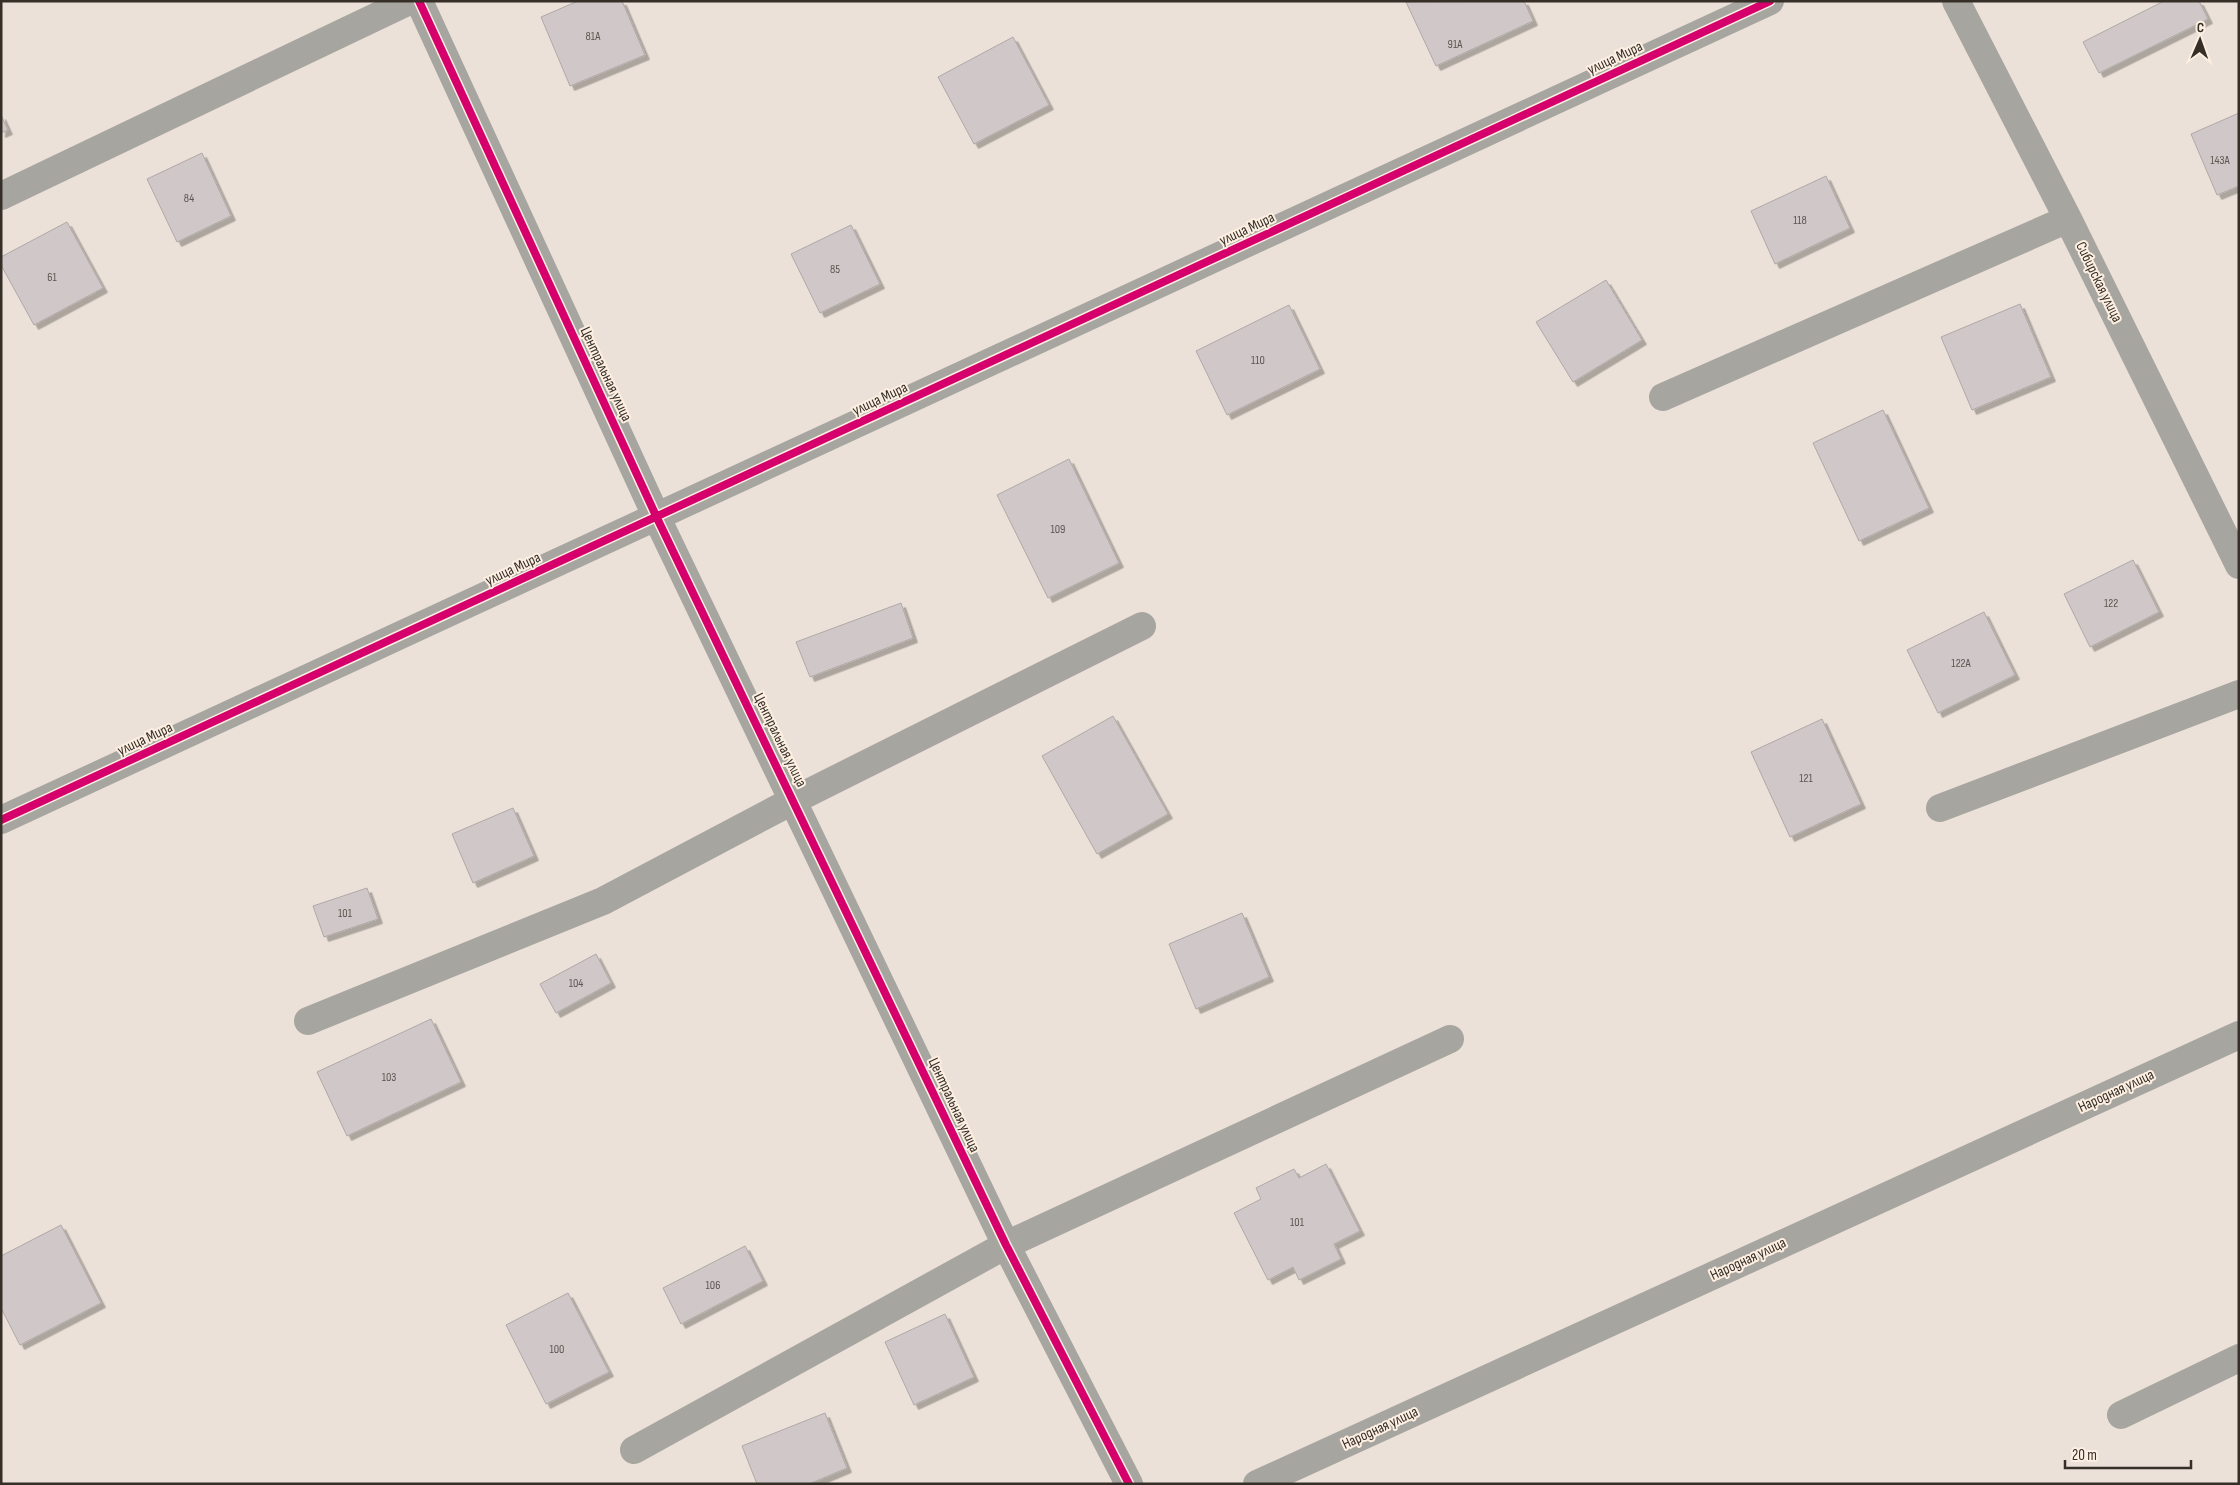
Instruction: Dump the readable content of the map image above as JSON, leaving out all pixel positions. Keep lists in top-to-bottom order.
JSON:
{
  "streets": {
    "street": [
      "улица Мира",
      "Сибирская улица",
      "Центральная улица",
      "Народная улица"
    ]
  },
  "crossings": [
    ["улица Мира", "Центральная улица"]
  ],
  "house_numbers": [
    "81А",
    "91А",
    "143А",
    "84",
    "118",
    "85",
    "61",
    "110",
    "109",
    "122",
    "122А",
    "121",
    "101",
    "104",
    "103",
    "101",
    "106",
    "100"
  ],
  "scale_bar": "20 m",
  "north": "top"
}
